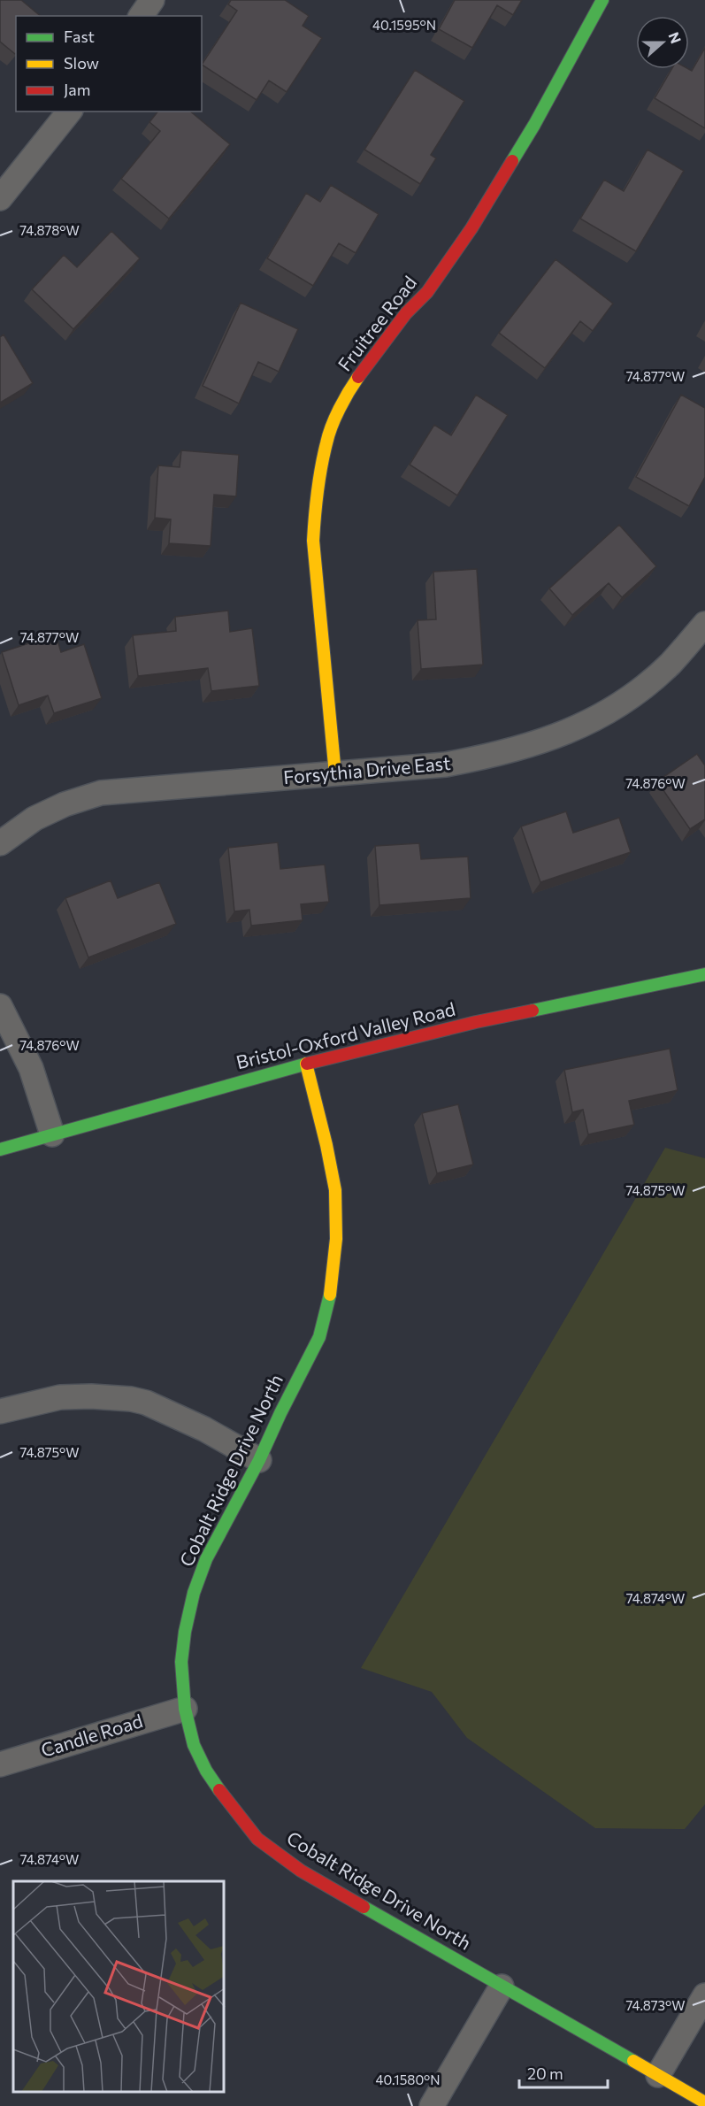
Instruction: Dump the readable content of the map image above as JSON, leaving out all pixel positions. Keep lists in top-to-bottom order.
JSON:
{
  "streets": {
    "street": [
      "Fruitree Road",
      "Forsythia Drive East",
      "Bristol-Oxford Valley Road",
      "Cobalt Ridge Drive North",
      "Candle Road"
    ]
  },
  "crossings": [
    ["Fruitree Road", "Forsythia Drive East"],
    ["Bristol-Oxford Valley Road", "Cobalt Ridge Drive North"],
    ["Cobalt Ridge Drive North", "Candle Road"]
  ],
  "legend": ["Fast", "Slow", "Jam"],
  "scale_bar": "20 m",
  "north": "right",
  "coordinates": [
    "40.1595°N",
    "74.878°W",
    "74.877°W",
    "74.876°W",
    "74.875°W",
    "74.874°W",
    "74.873°W",
    "40.1580°N"
  ]
}
